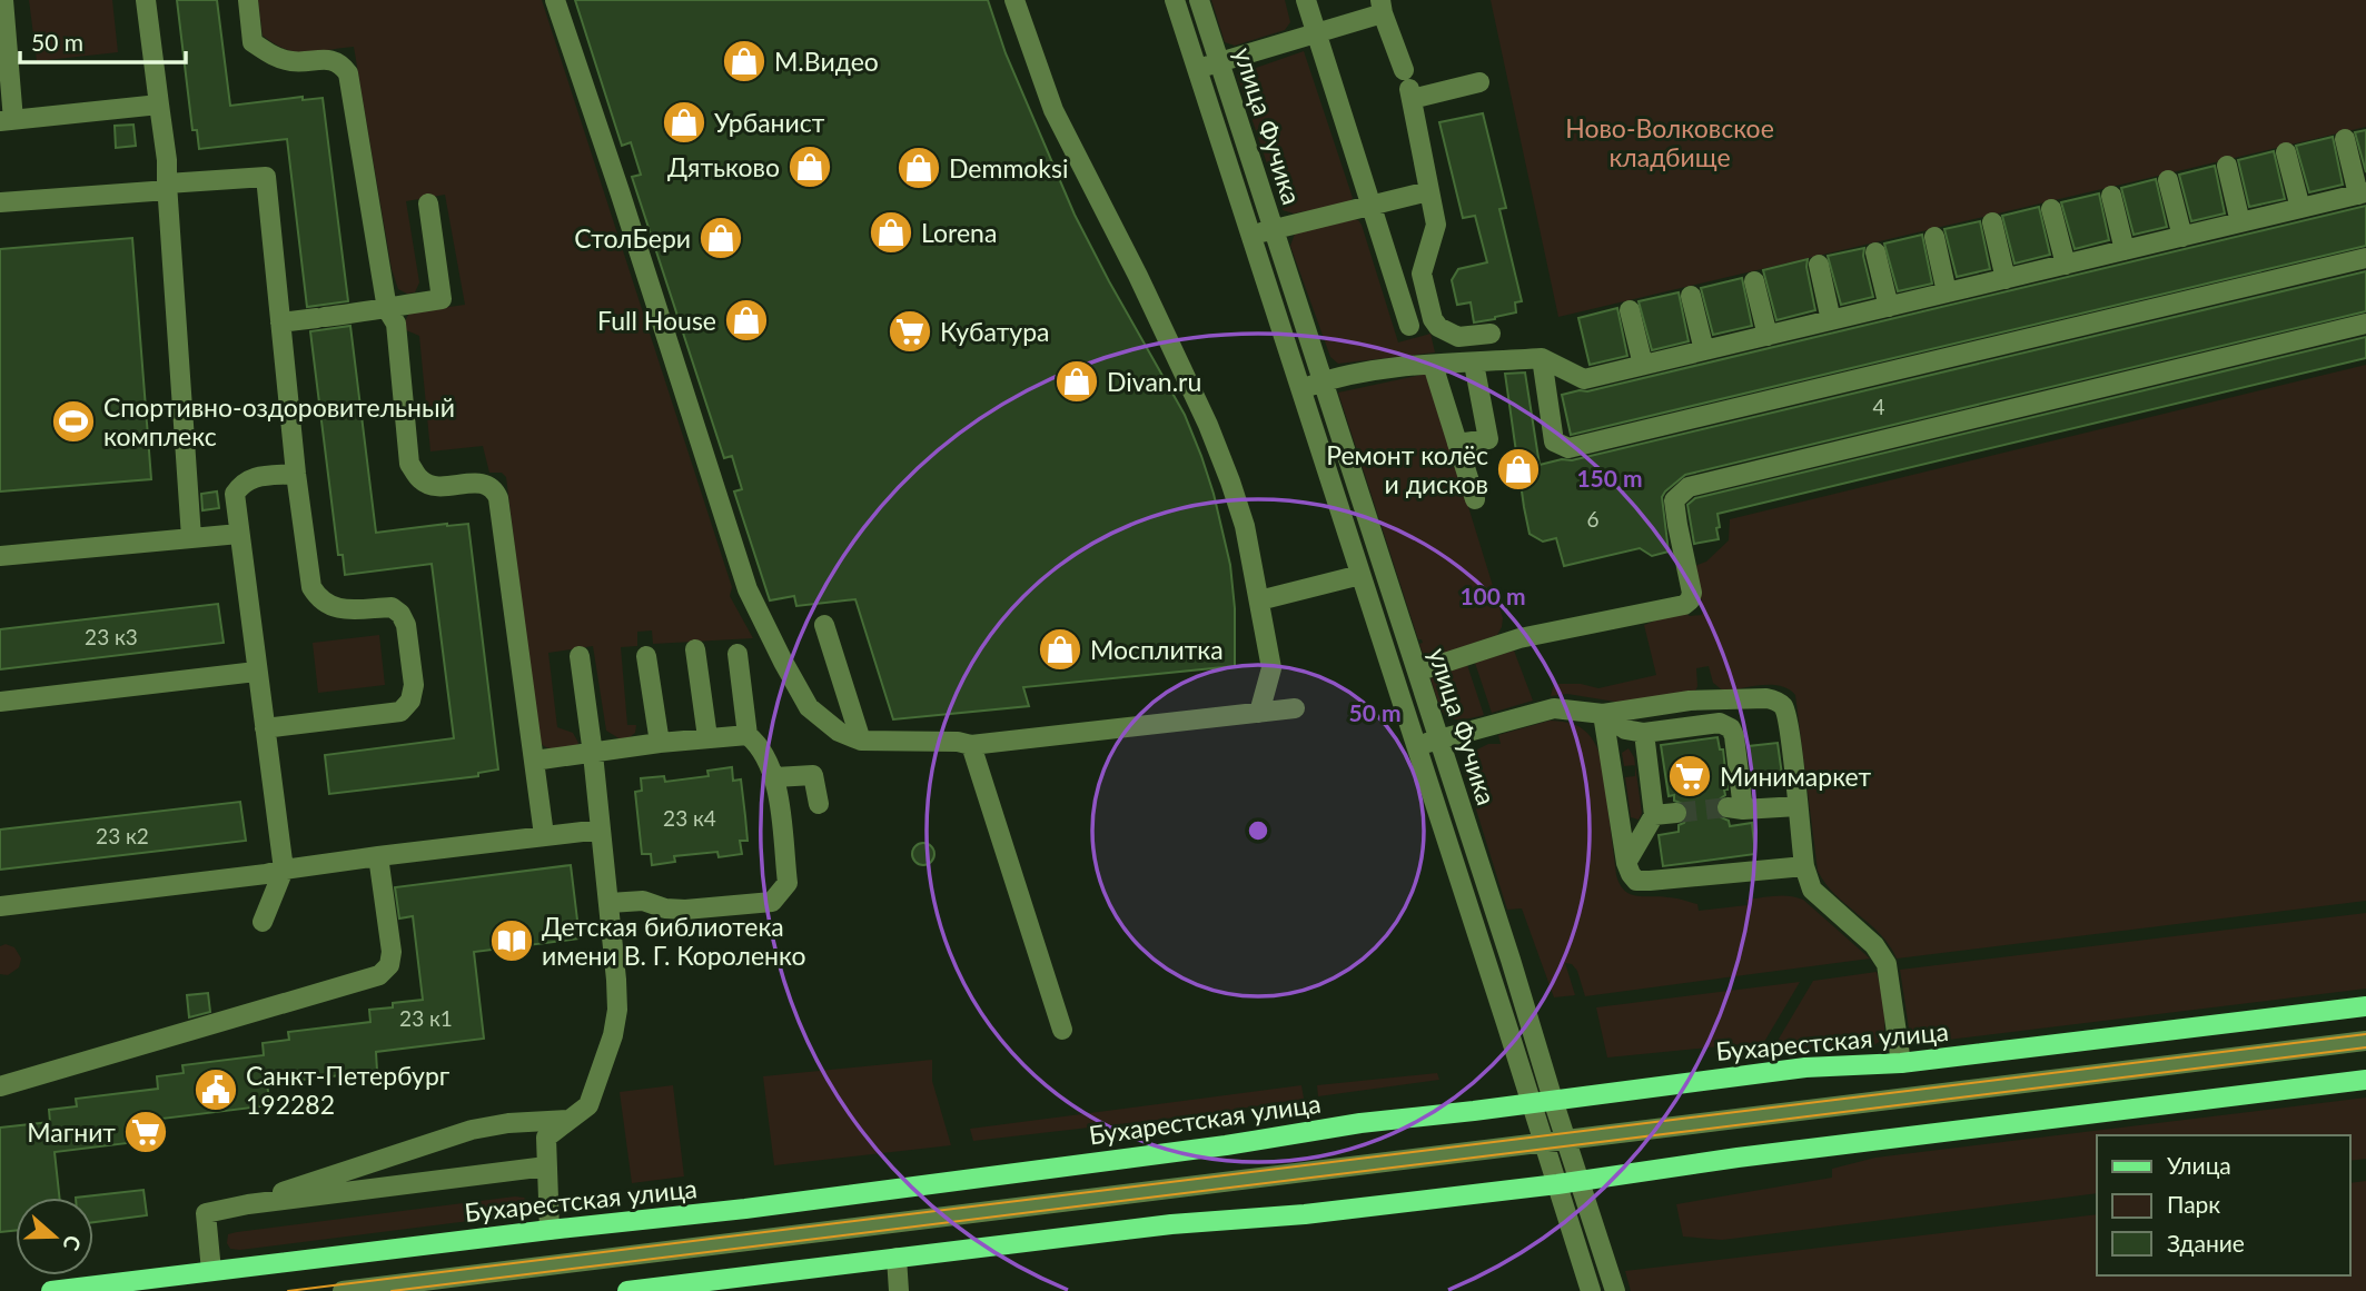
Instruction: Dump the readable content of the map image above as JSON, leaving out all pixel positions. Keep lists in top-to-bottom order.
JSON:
{
  "streets": {
    "main road": ["Бухарестская улица"],
    "street": ["улица Фучика"]
  },
  "crossings": [
    ["улица Фучика", "Бухарестская улица"]
  ],
  "parks": ["Ново-Волковское кладбище"],
  "places": {
    "shop": [
      "М.Видео",
      "Урбанист",
      "Дятьково",
      "Demmoksi",
      "Lorena",
      "СтолБери",
      "Full House",
      "Divan.ru",
      "Ремонт колёс и дисков",
      "Мосплитка"
    ],
    "supermarket": ["Кубатура", "Минимаркет", "Магнит"],
    "sports": ["Спортивно-оздоровительный комплекс"],
    "library": ["Детская библиотека имени В. Г. Короленко"],
    "public building": ["Санкт-Петербург 192282"]
  },
  "house_numbers": [
    "4",
    "6",
    "23 к3",
    "23 к4",
    "23 к2",
    "23 к1"
  ],
  "legend": ["Улица", "Парк", "Здание"],
  "scale_bar": "50 m",
  "north": "right",
  "rings": ["150 m", "100 m", "50 m"]
}
